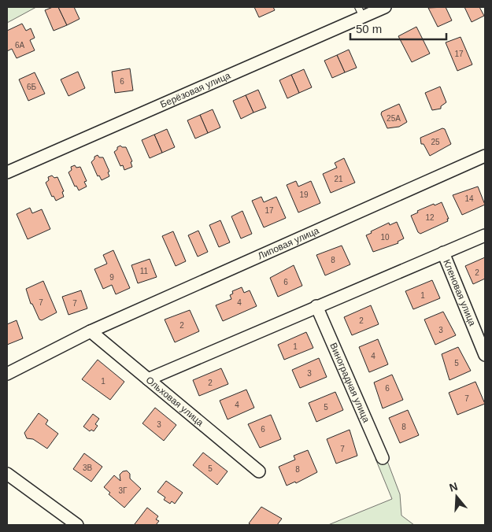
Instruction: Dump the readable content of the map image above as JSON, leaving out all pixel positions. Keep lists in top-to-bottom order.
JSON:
{
  "streets": {
    "street": [
      "Берёзовая улица",
      "Липовая улица",
      "Кленовая улица",
      "Виноградная улица",
      "Ольховая улица"
    ]
  },
  "crossings": [
    ["Липовая улица", "Ольховая улица"]
  ],
  "house_numbers": [
    "6А",
    "17",
    "6",
    "6Б",
    "25А",
    "25",
    "21",
    "19",
    "14",
    "17",
    "12",
    "10",
    "8",
    "11",
    "2",
    "9",
    "6",
    "1",
    "7",
    "4",
    "7",
    "2",
    "2",
    "3",
    "1",
    "4",
    "5",
    "3",
    "1",
    "2",
    "6",
    "7",
    "4",
    "5",
    "3",
    "8",
    "6",
    "7",
    "3В",
    "5",
    "8",
    "3Г"
  ],
  "scale_bar": "50 m",
  "north": "top"
}
